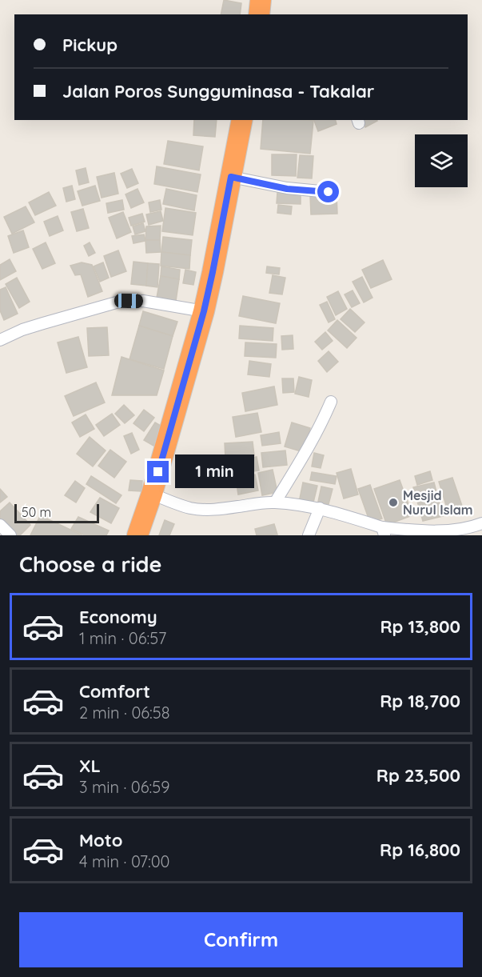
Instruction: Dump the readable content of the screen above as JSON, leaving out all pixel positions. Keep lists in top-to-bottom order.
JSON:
{
  "places": ["Mesjid Nurul Islam"],
  "scale_bar": "50 m",
  "page": {
    "banner": ["Pickup", "Jalan Poros Sungguminasa - Takalar"],
    "bubble": "1 min",
    "scale": "50 m",
    "heading": "Choose a ride",
    "list": [
      {
        "name": "Economy",
        "note": "1 min · 06:57",
        "value": "Rp 13,800"
      },
      {
        "name": "Comfort",
        "note": "2 min · 06:58",
        "value": "Rp 18,700"
      },
      {
        "name": "XL",
        "note": "3 min · 06:59",
        "value": "Rp 23,500"
      },
      {
        "name": "Moto",
        "note": "4 min · 07:00",
        "value": "Rp 16,800"
      }
    ],
    "buttons": "Confirm"
  }
}
